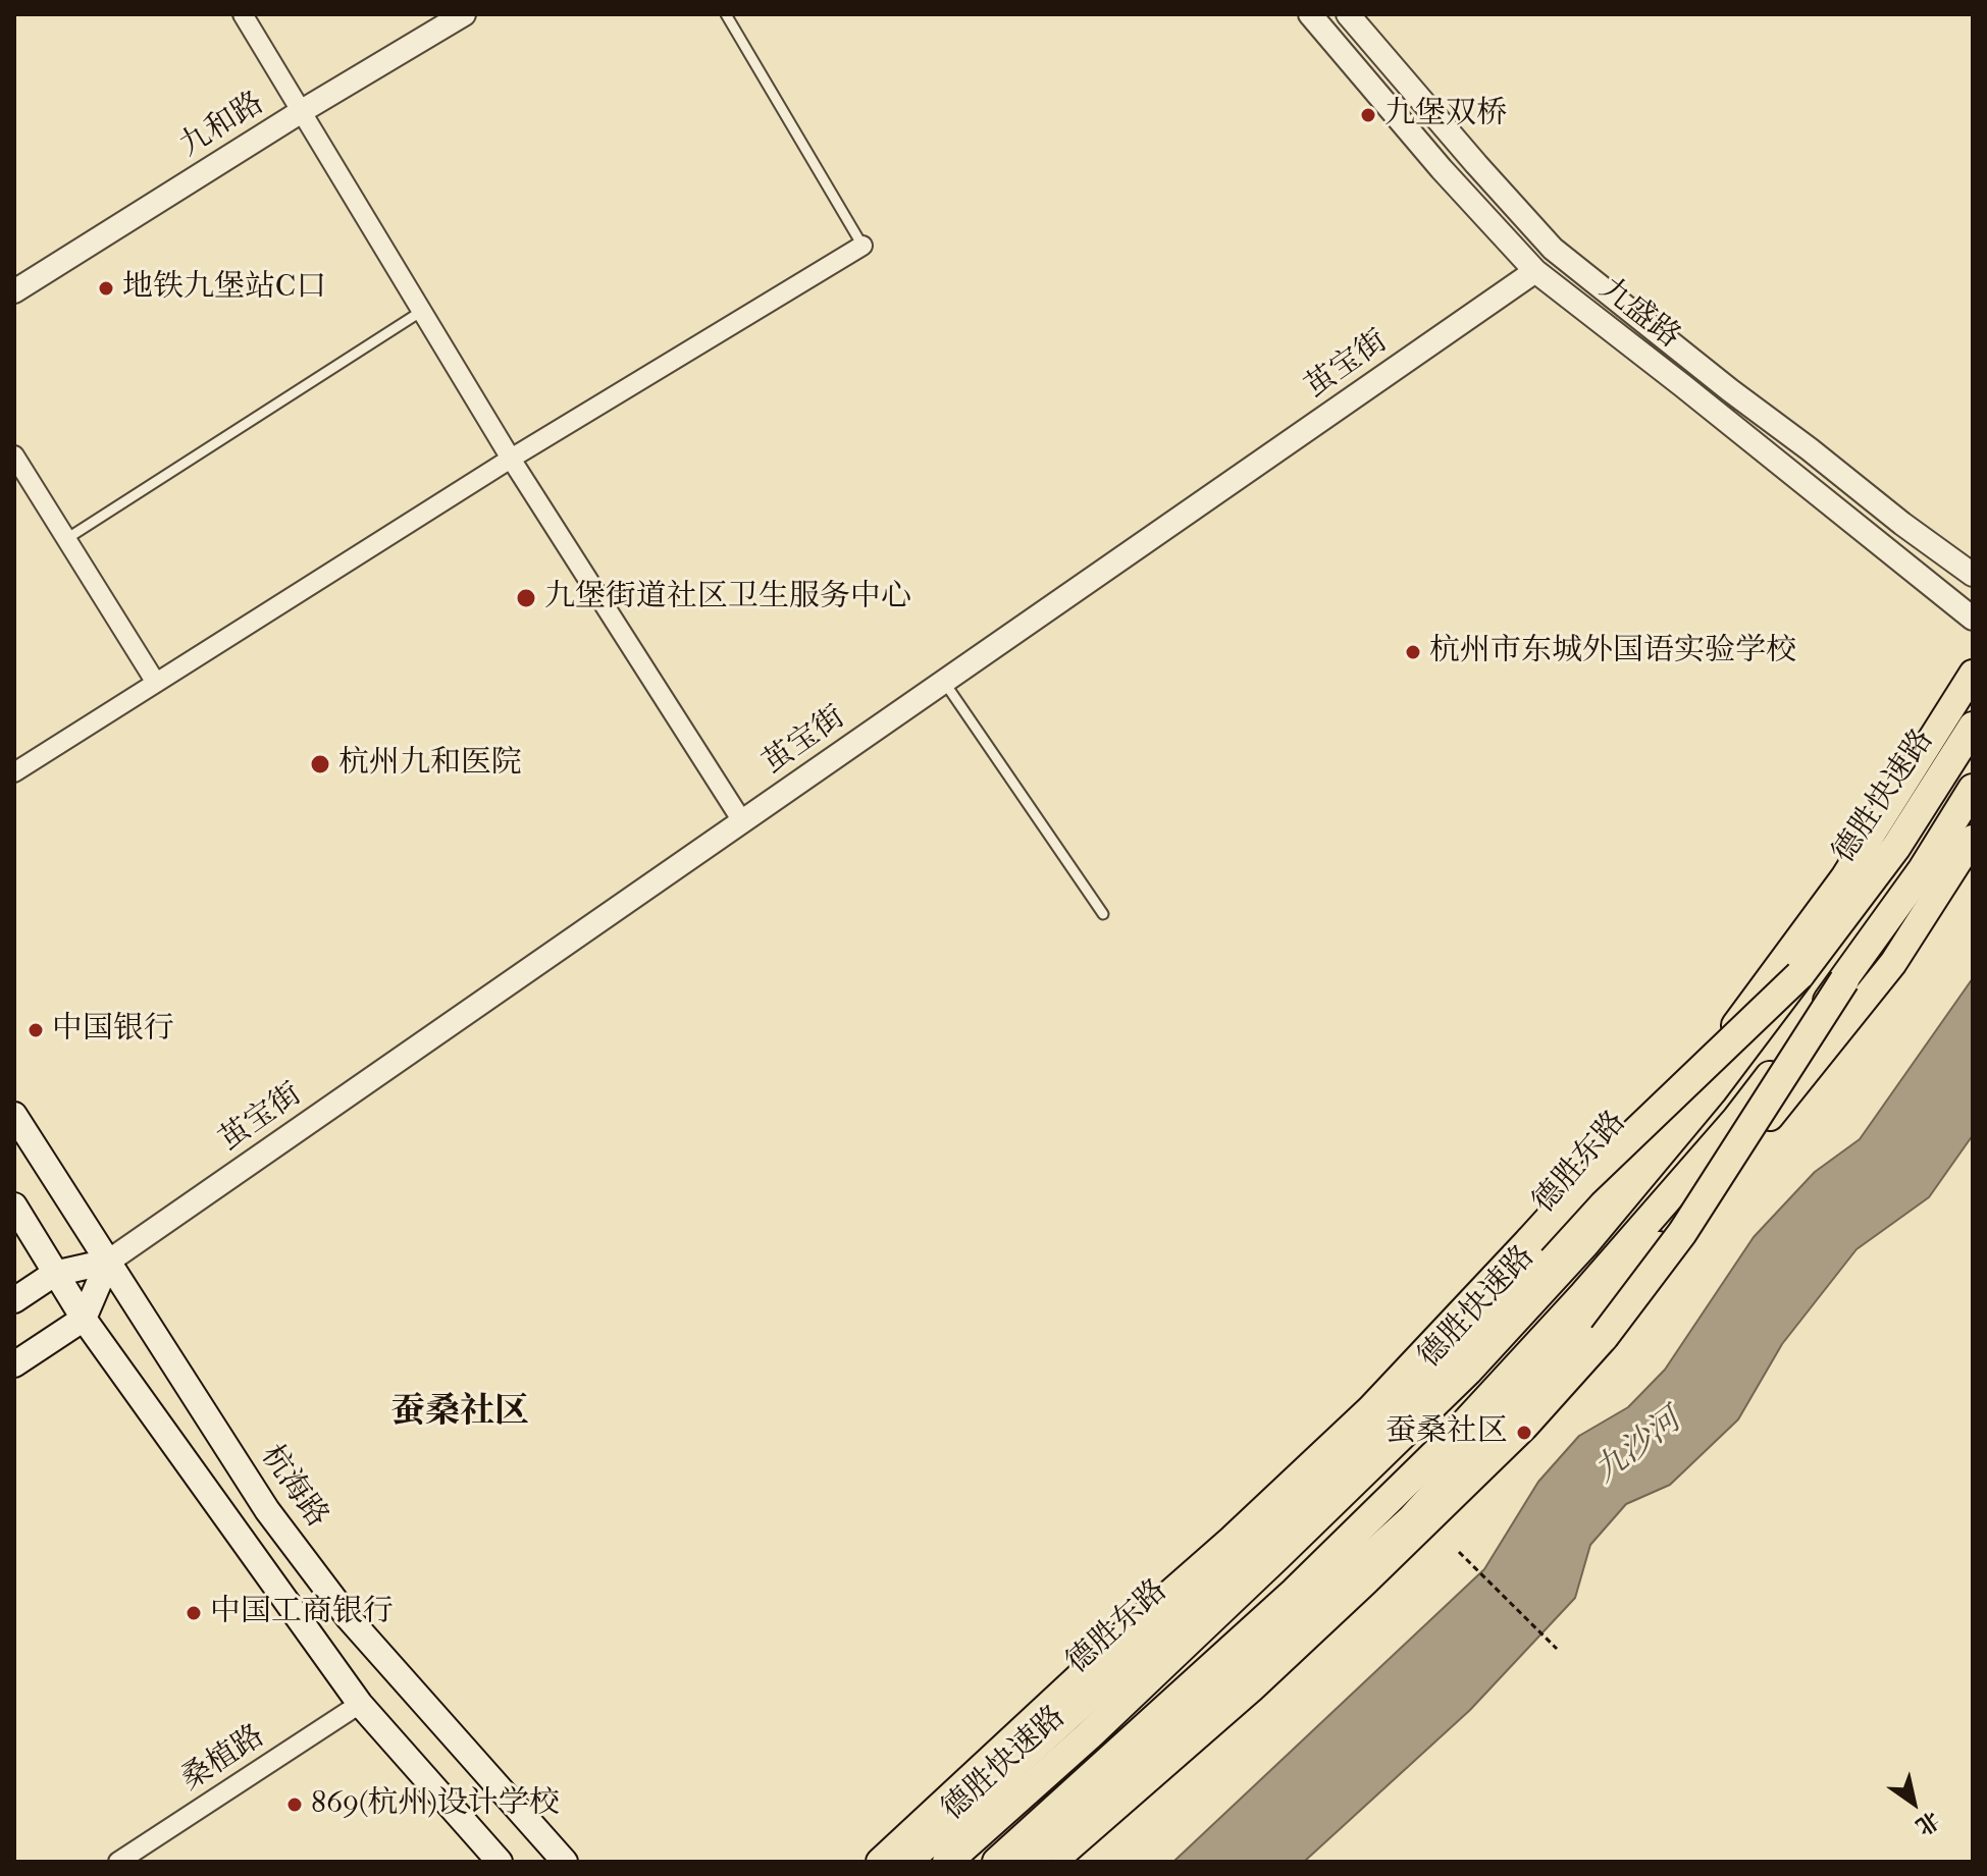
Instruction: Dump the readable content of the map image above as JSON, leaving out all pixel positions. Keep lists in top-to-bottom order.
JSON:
{
  "streets": {
    "highway": ["德胜快速路"],
    "main road": ["德胜东路", "杭海路"],
    "street": [
      "九和路",
      "九盛路",
      "茧宝街",
      "桑植路"
    ]
  },
  "crossings": [
    ["九盛路", "茧宝街"],
    ["茧宝街", "杭海路"]
  ],
  "districts": ["蚕桑社区"],
  "water": ["九沙河"],
  "places": [
    "九堡双桥",
    "地铁九堡站C口",
    "九堡街道社区卫生服务中心",
    "杭州市东城外国语实验学校",
    "杭州九和医院",
    "中国银行",
    "蚕桑社区",
    "中国工商银行",
    "869(杭州)设计学校"
  ],
  "north": "bottom right"
}
